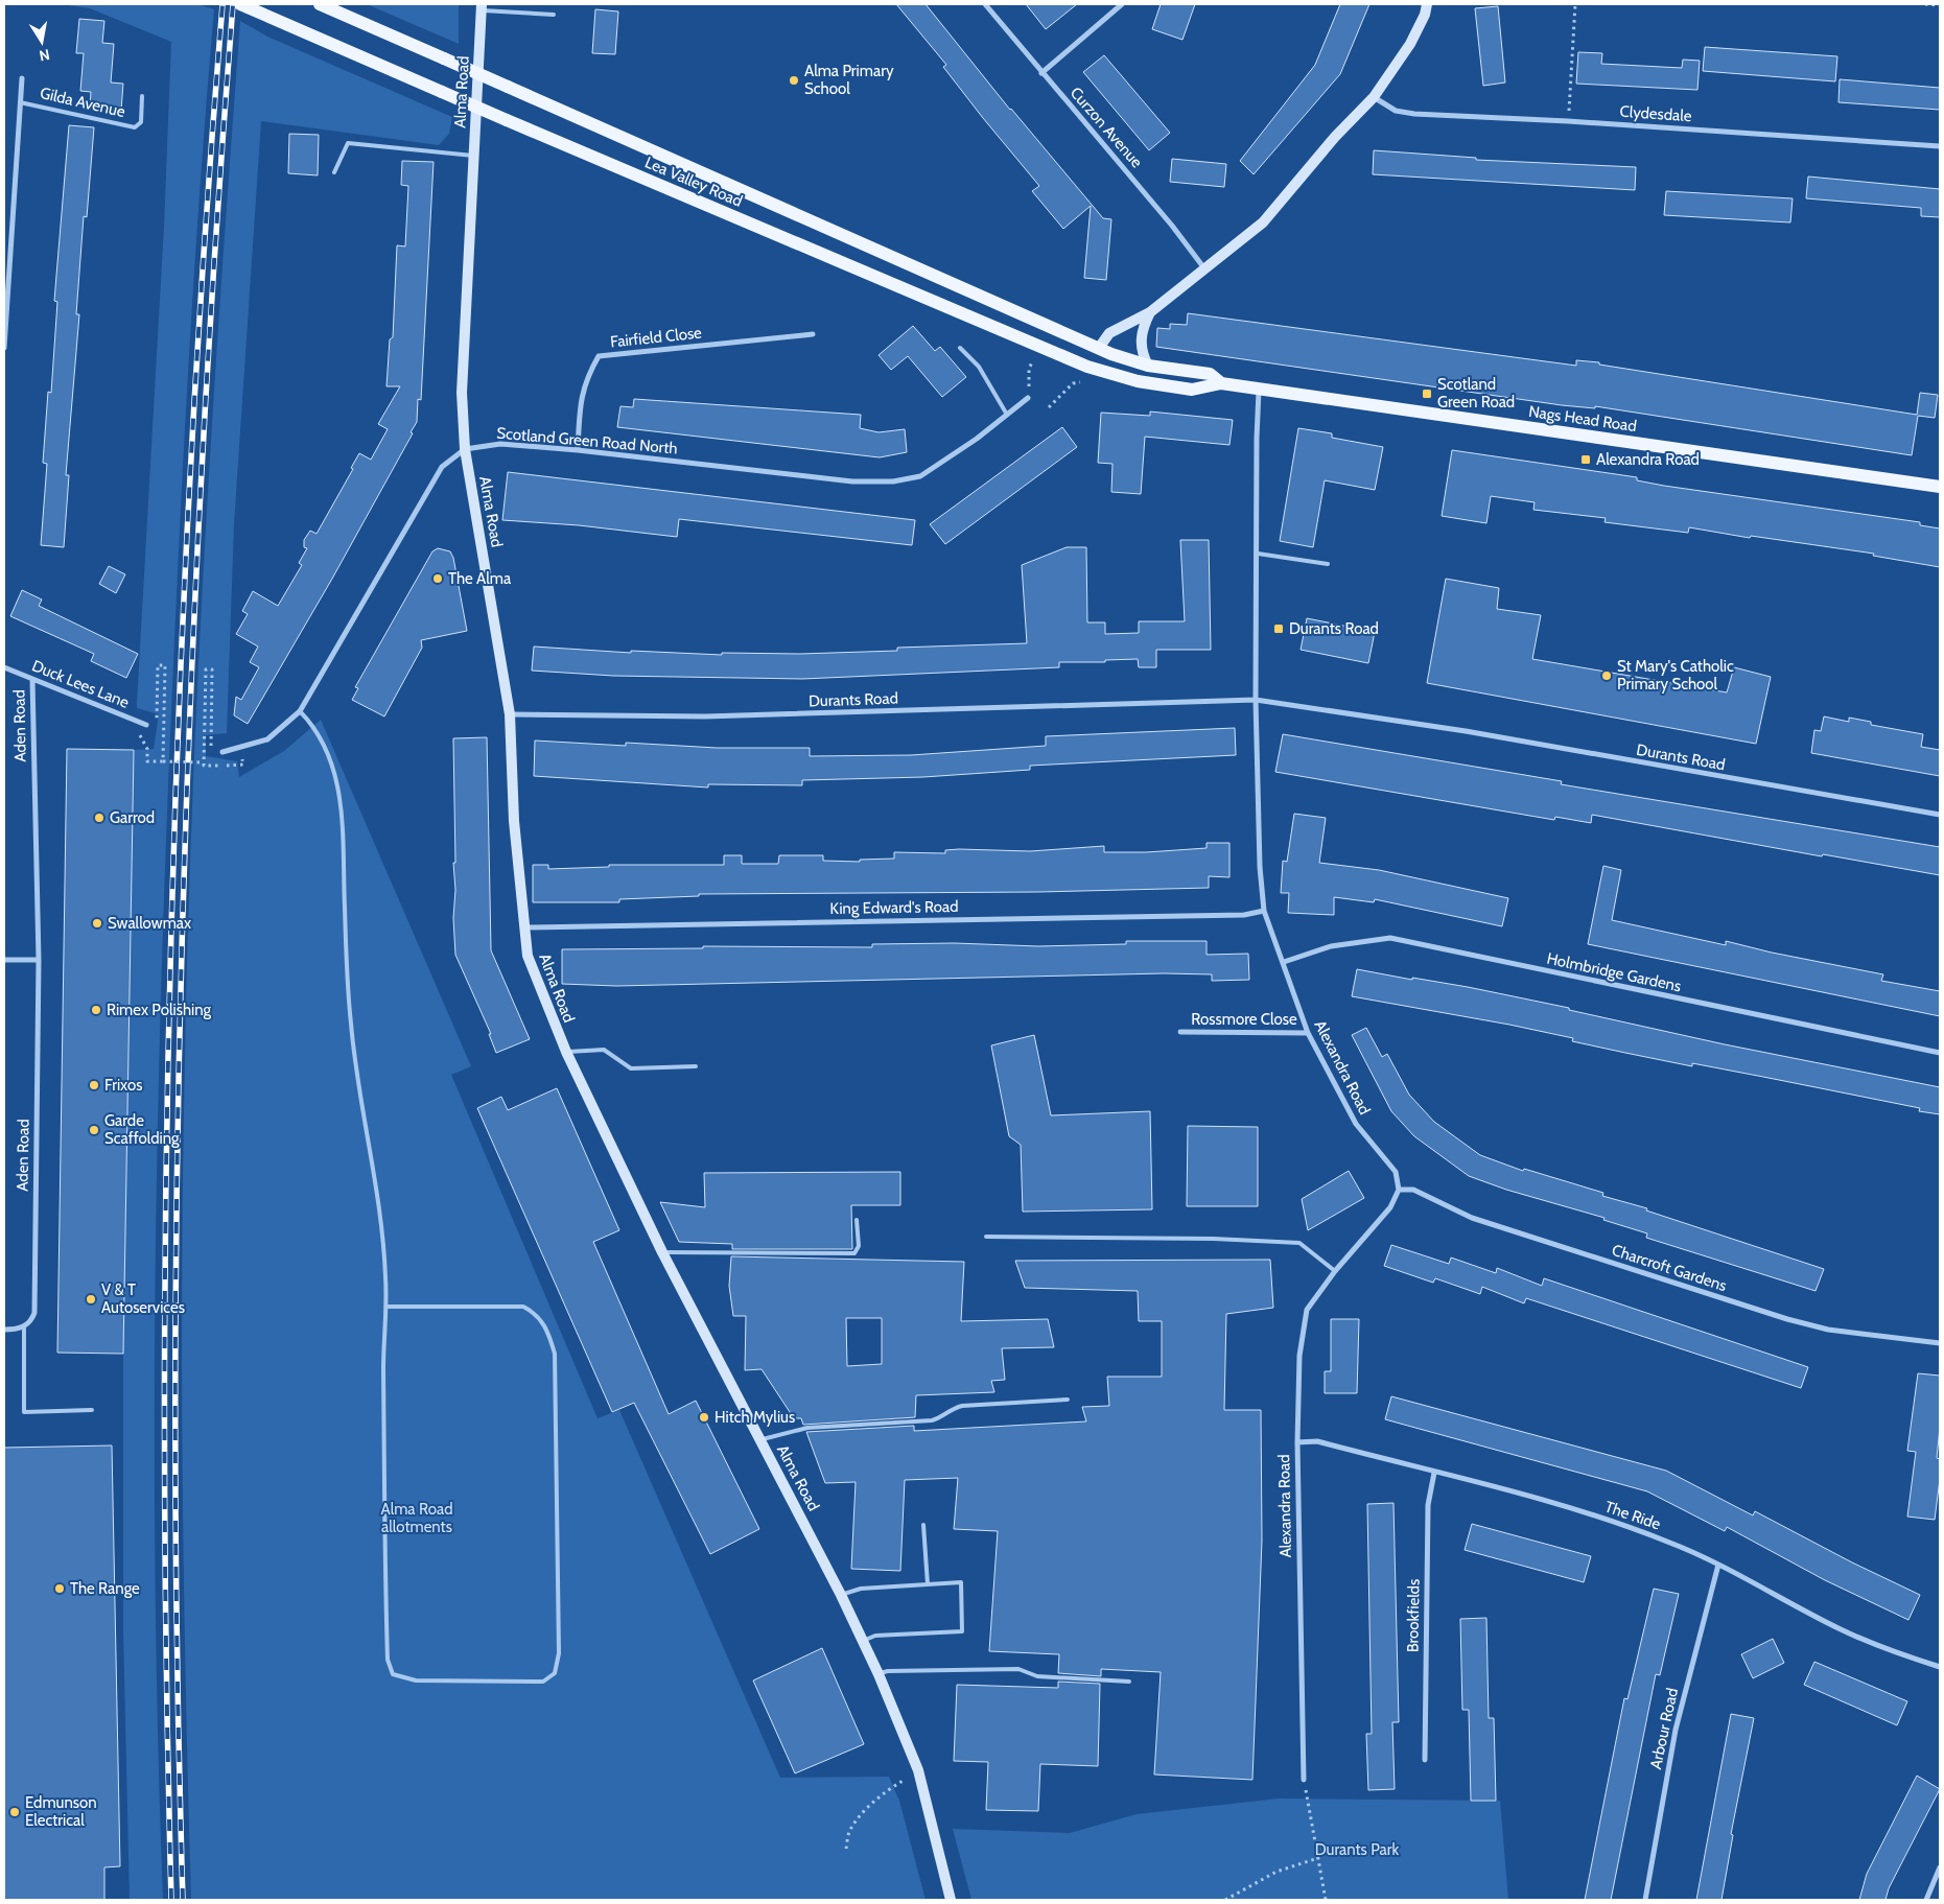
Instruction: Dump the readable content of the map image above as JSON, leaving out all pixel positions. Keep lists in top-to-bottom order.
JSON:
{
  "streets": {
    "main road": ["Lea Valley Road", "Nags Head Road"],
    "street": [
      "Alma Road",
      "Gilda Avenue",
      "Clydesdale",
      "Curzon Avenue",
      "Fairfield Close",
      "Scotland Green Road North",
      "Duck Lees Lane",
      "Durants Road",
      "Aden Road",
      "King Edward's Road",
      "Holmbridge Gardens",
      "Rossmore Close",
      "Alexandra Road",
      "Charcroft Gardens",
      "The Ride",
      "Brookfields",
      "Arbour Road"
    ]
  },
  "crossings": [
    ["Alma Road", "Scotland Green Road North"],
    ["Alma Road", "Durants Road"],
    ["Alma Road", "King Edward's Road"],
    ["Lea Valley Road", "Nags Head Road"],
    ["Fairfield Close", "Scotland Green Road North"],
    ["Nags Head Road", "Alexandra Road"],
    ["Duck Lees Lane", "Aden Road"],
    ["Durants Road", "Alexandra Road"],
    ["King Edward's Road", "Alexandra Road"],
    ["Holmbridge Gardens", "Alexandra Road"],
    ["Rossmore Close", "Alexandra Road"],
    ["Alexandra Road", "Charcroft Gardens"],
    ["Alexandra Road", "The Ride"],
    ["The Ride", "Brookfields"],
    ["The Ride", "Arbour Road"]
  ],
  "parks": ["Alma Road allotments", "Durants Park"],
  "places": {
    "other": [
      "Alma Primary School",
      "The Alma",
      "St Mary's Catholic Primary School",
      "Garrod",
      "Swallowmax",
      "Rimex Polishing",
      "Frixos",
      "Garde Scaffolding",
      "V & T Autoservices",
      "Hitch Mylius",
      "The Range",
      "Edmunson Electrical"
    ],
    "transit": ["Scotland Green Road", "Alexandra Road", "Durants Road"]
  },
  "north": "bottom"
}
